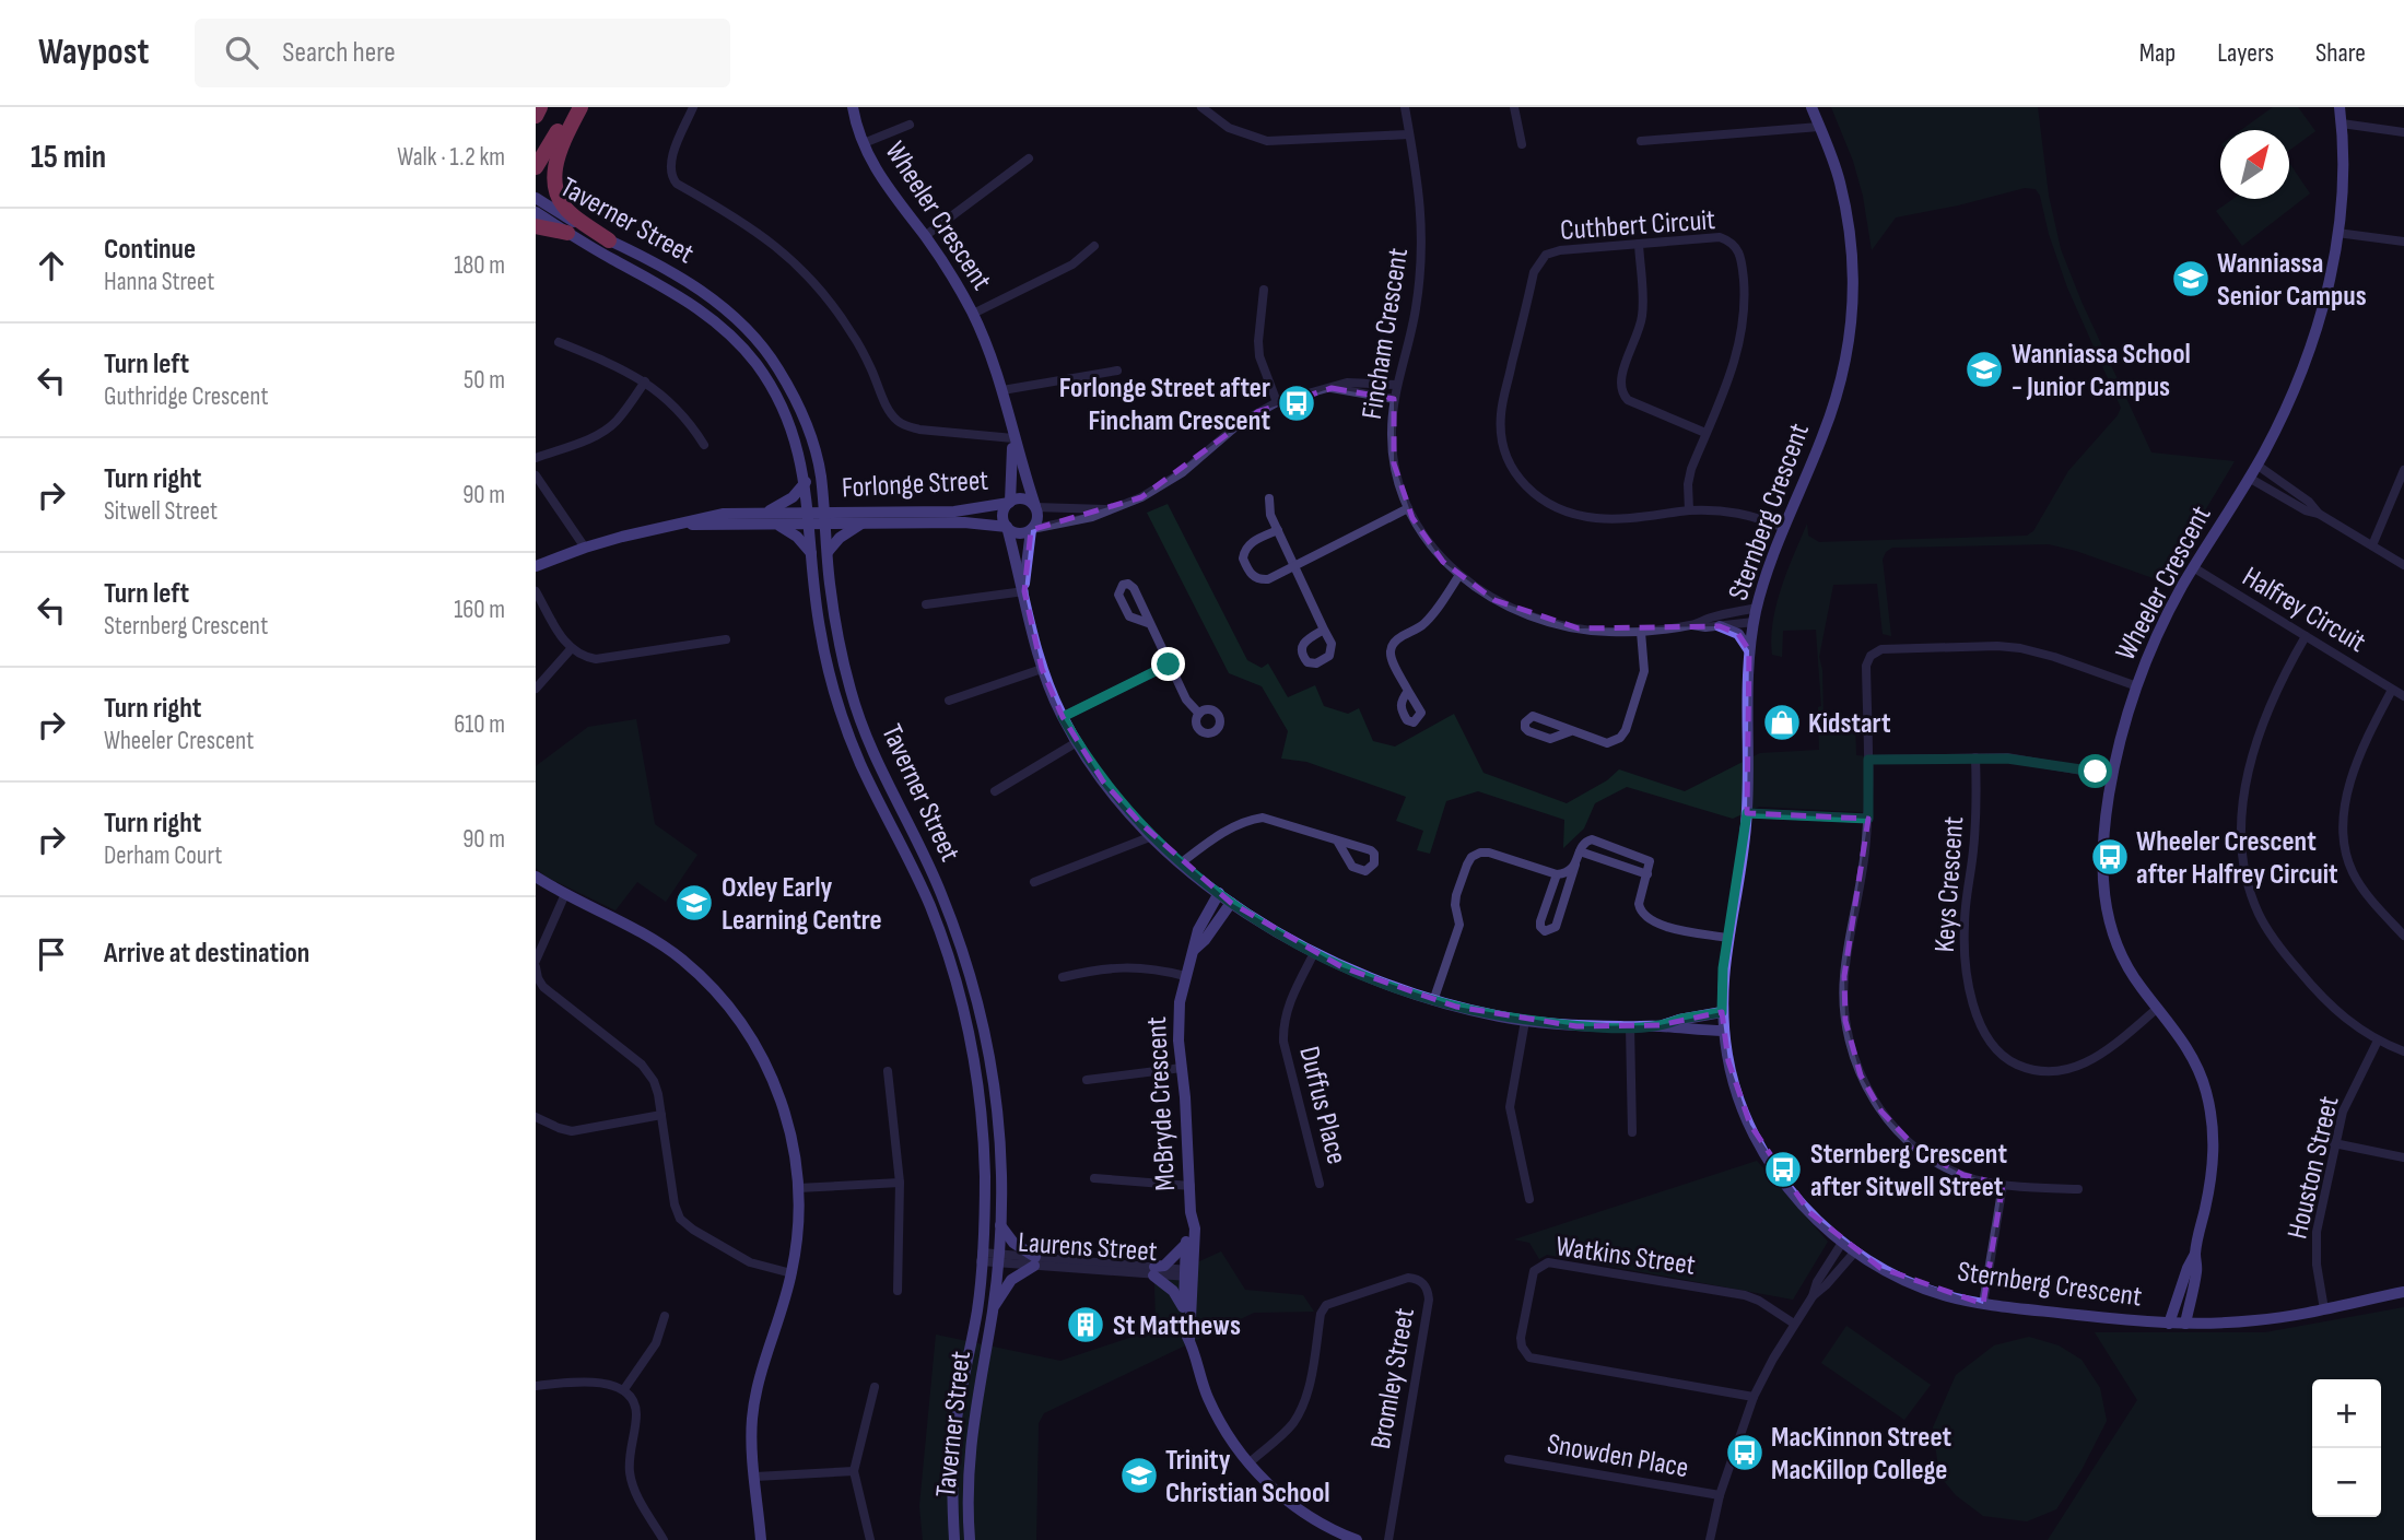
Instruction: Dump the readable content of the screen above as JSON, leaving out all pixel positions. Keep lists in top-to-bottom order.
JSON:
{
  "streets": {
    "street": [
      "Wheeler Crescent",
      "Taverner Street",
      "Cuthbert Circuit",
      "Fincham Crescent",
      "Forlonge Street",
      "Sternberg Crescent",
      "Halfrey Circuit",
      "Keys Crescent",
      "McBryde Crescent",
      "Duffus Place",
      "Houston Street",
      "Laurens Street",
      "Watkins Street",
      "Bromley Street",
      "Snowden Place"
    ]
  },
  "crossings": [
    ["Wheeler Crescent", "Forlonge Street"],
    ["Wheeler Crescent", "Sternberg Crescent"],
    ["Wheeler Crescent", "Halfrey Circuit"],
    ["Wheeler Crescent", "Keys Crescent"],
    ["Taverner Street", "Forlonge Street"],
    ["Taverner Street", "Laurens Street"],
    ["Cuthbert Circuit", "Sternberg Crescent"],
    ["Fincham Crescent", "Sternberg Crescent"],
    ["Sternberg Crescent", "Houston Street"],
    ["McBryde Crescent", "Laurens Street"],
    ["McBryde Crescent", "Bromley Street"]
  ],
  "places": {
    "school or university": [
      "Wanniassa Senior Campus",
      "Wanniassa School - Junior Campus",
      "Oxley Early Learning Centre",
      "Trinity Christian School"
    ],
    "bus stop": [
      "Forlonge Street after Fincham Crescent",
      "Wheeler Crescent after Halfrey Circuit",
      "Sternberg Crescent after Sitwell Street",
      "MacKinnon Street MacKillop College"
    ],
    "shop": ["Kidstart"],
    "building": ["St Matthews"]
  },
  "north": "top right",
  "page": {
    "header": "Waypost",
    "search": "Search here",
    "nav": ["Map", "Layers", "Share"],
    "heading": ["15 min", "Walk · 1.2 km"],
    "list": [
      ["Continue", "Hanna Street", "180 m"],
      ["Turn left", "Guthridge Crescent", "50 m"],
      ["Turn right", "Sitwell Street", "90 m"],
      ["Turn left", "Sternberg Crescent", "160 m"],
      ["Turn right", "Wheeler Crescent", "610 m"],
      ["Turn right", "Derham Court", "90 m"],
      "Arrive at destination"
    ],
    "map_buttons": ["+", "−"]
  }
}
